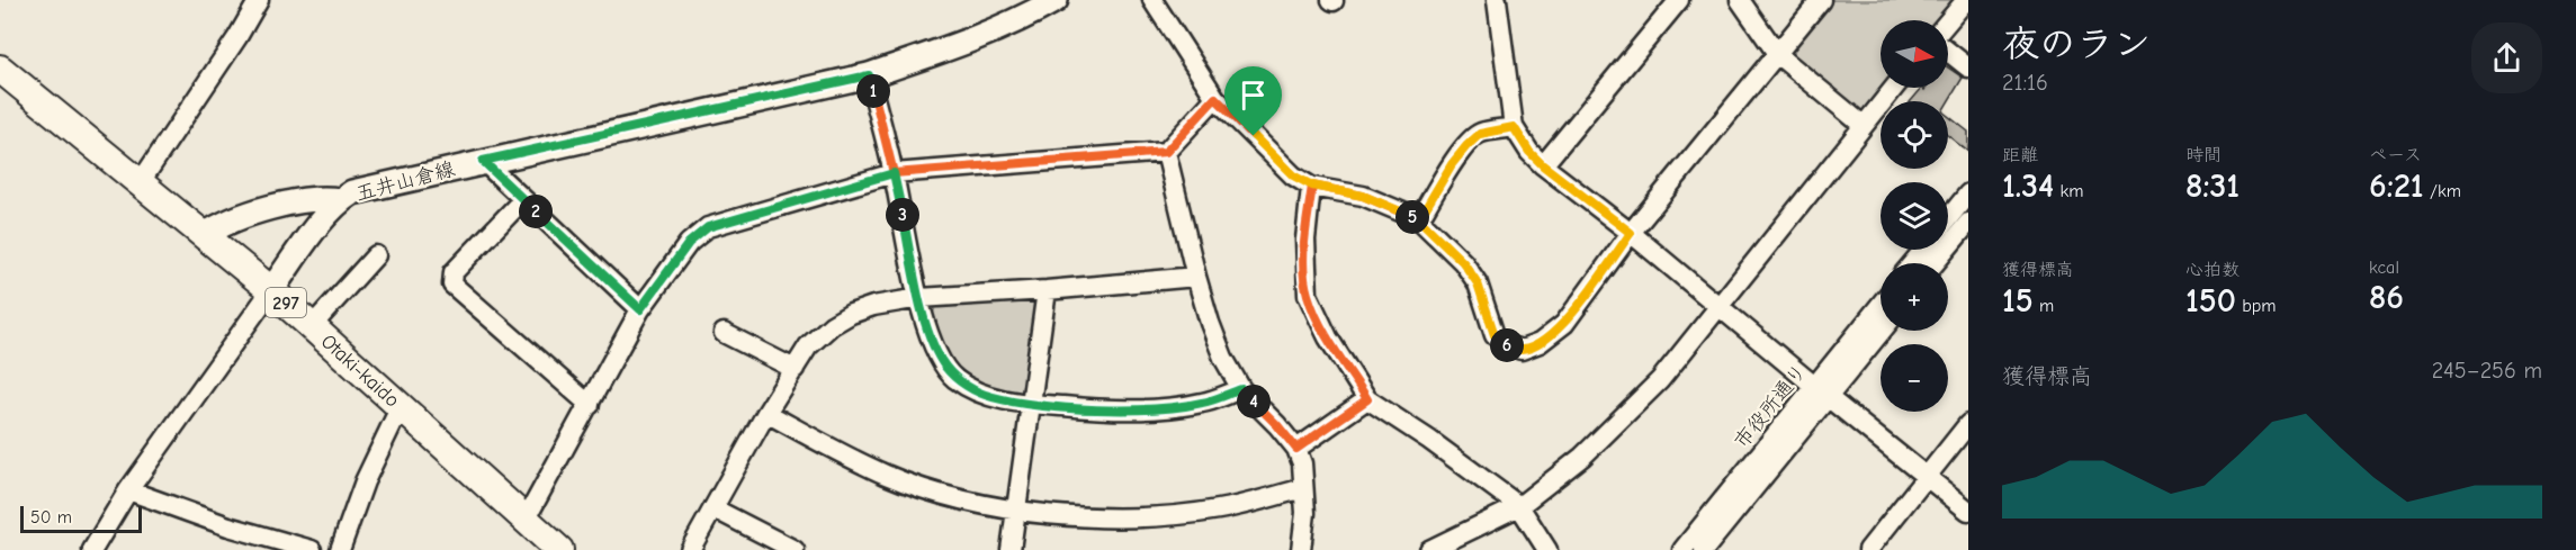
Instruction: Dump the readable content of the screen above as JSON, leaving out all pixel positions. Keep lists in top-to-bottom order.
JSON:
{
  "streets": {
    "highway": ["297", "Otaki-kaido"],
    "main road": ["五井山倉線"],
    "street": ["市役所通り"]
  },
  "crossings": [
    ["五井山倉線", "Otaki-kaido"]
  ],
  "scale_bar": "50 m",
  "north": "right",
  "page": {
    "heading": ["夜のラン", "21:16"],
    "map_buttons": ["+", "−"],
    "pins": [
      "1",
      "2",
      "3",
      "5",
      "6",
      "4"
    ],
    "stats": [
      ["距離", "1.34 km"],
      ["時間", "8:31"],
      ["ペース", "6:21 /km"],
      ["獲得標高", "15 m"],
      ["心拍数", "150 bpm"],
      ["kcal", "86"]
    ],
    "chart": ["獲得標高", "245–256 m"],
    "scale": "50 m"
  }
}
